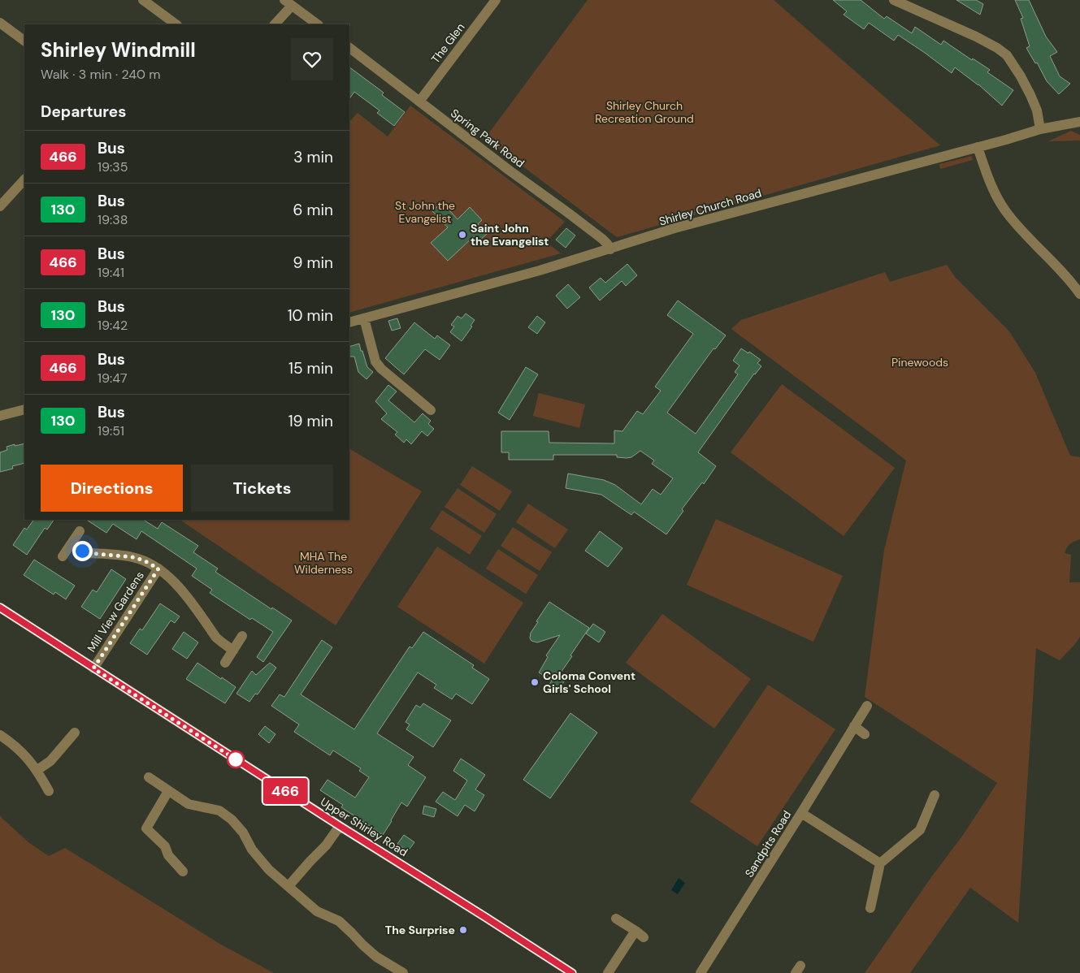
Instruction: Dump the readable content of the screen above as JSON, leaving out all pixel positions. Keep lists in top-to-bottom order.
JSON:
{
  "streets": {
    "street": [
      "The Glen",
      "Spring Park Road",
      "Shirley Church Road",
      "Mill View Gardens",
      "Upper Shirley Road",
      "Sandpits Road"
    ]
  },
  "crossings": [
    ["The Glen", "Spring Park Road"],
    ["Spring Park Road", "Shirley Church Road"],
    ["Mill View Gardens", "Upper Shirley Road"]
  ],
  "parks": [
    "Shirley Church Recreation Ground",
    "St John the Evangelist",
    "Pinewoods",
    "MHA The Wilderness"
  ],
  "places": ["Saint John the Evangelist", "Coloma Convent Girls' School", "The Surprise"],
  "lines": ["bus line 466"],
  "page": {
    "on_map": "466",
    "heading": [
      ["Shirley Windmill", "Walk · 3 min · 240 m"],
      "Departures"
    ],
    "list": [
      {
        "mark": "466",
        "name": "Bus",
        "note": "19:35",
        "value": "3 min"
      },
      {
        "mark": "130",
        "name": "Bus",
        "note": "19:38",
        "value": "6 min"
      },
      {
        "mark": "466",
        "name": "Bus",
        "note": "19:41",
        "value": "9 min"
      },
      {
        "mark": "130",
        "name": "Bus",
        "note": "19:42",
        "value": "10 min"
      },
      {
        "mark": "466",
        "name": "Bus",
        "note": "19:47",
        "value": "15 min"
      },
      {
        "mark": "130",
        "name": "Bus",
        "note": "19:51",
        "value": "19 min"
      }
    ],
    "buttons": ["Directions", "Tickets"]
  }
}
